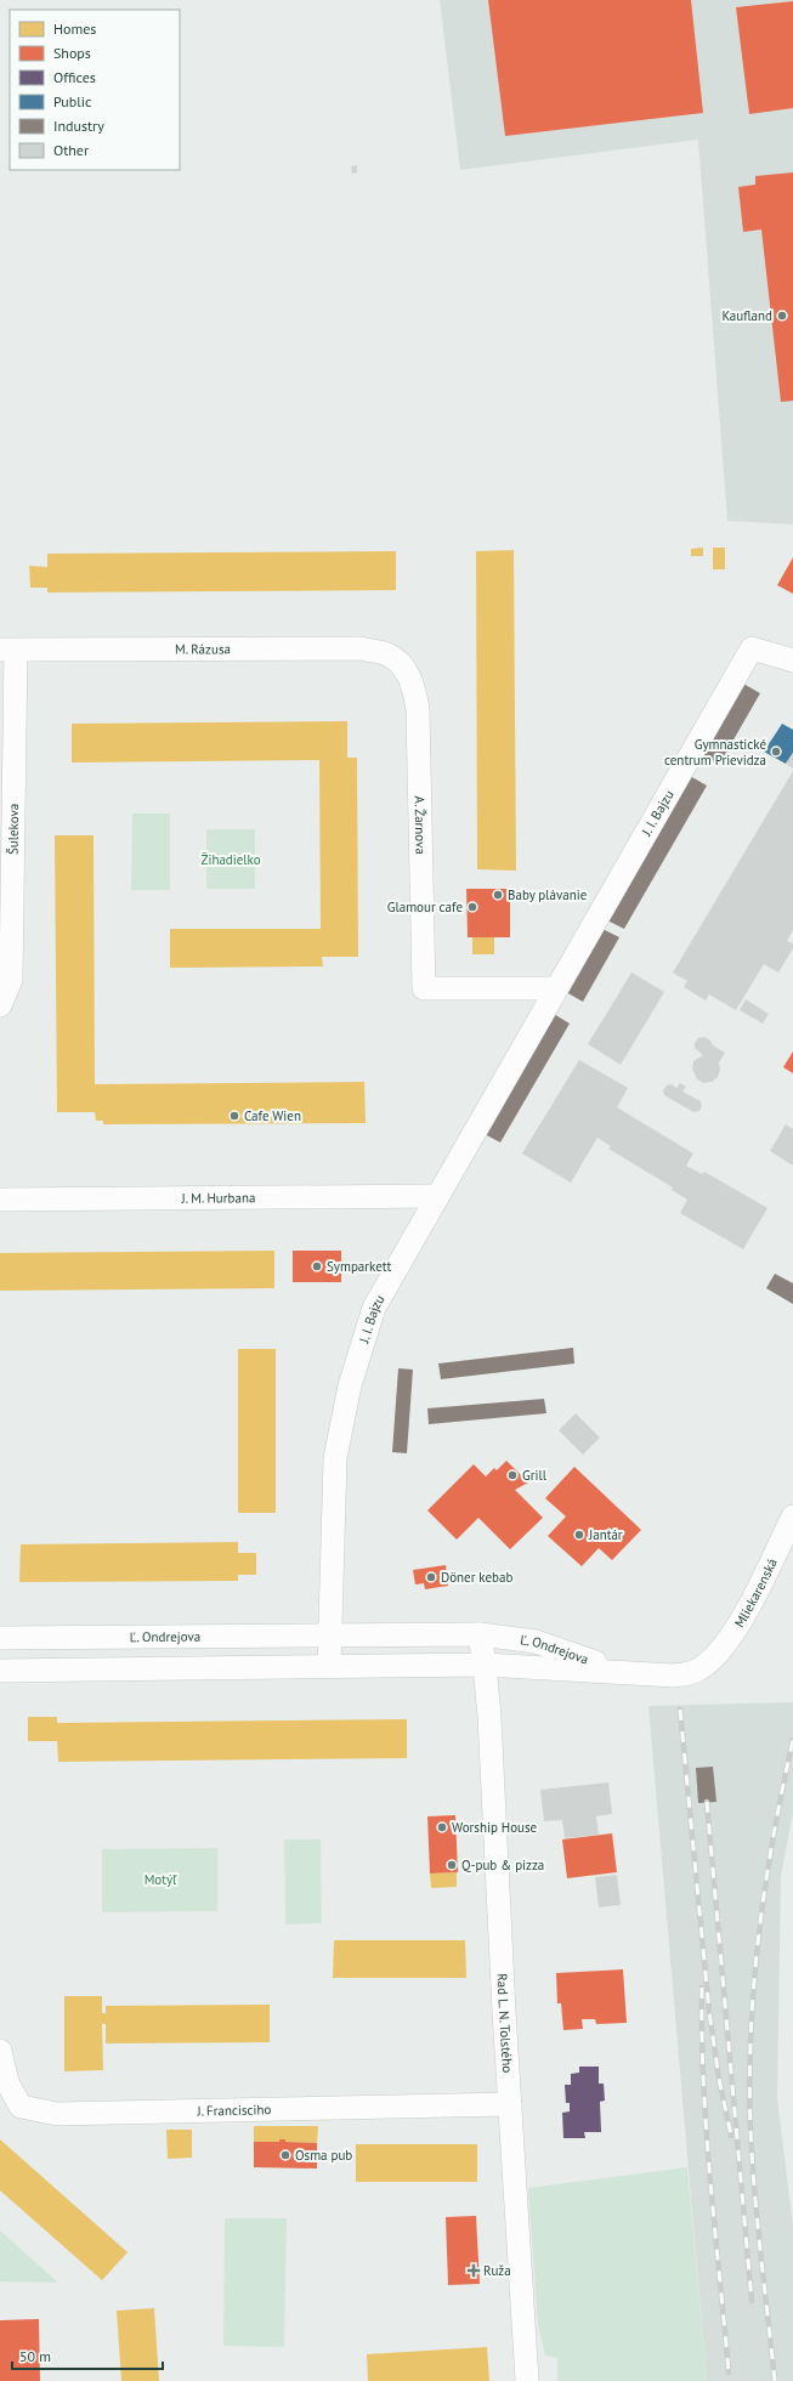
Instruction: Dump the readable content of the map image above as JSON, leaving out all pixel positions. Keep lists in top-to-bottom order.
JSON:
{
  "streets": {
    "street": [
      "M. Rázusa",
      "J. I. Bajzu",
      "A. Žarnova",
      "Šulekova",
      "J. M. Hurbana",
      "Mliekarenská",
      "Ľ. Ondrejova",
      "Rad L. N. Tolstého",
      "J. Francisciho"
    ]
  },
  "crossings": [
    ["M. Rázusa", "A. Žarnova"],
    ["M. Rázusa", "Šulekova"],
    ["J. I. Bajzu", "A. Žarnova"],
    ["J. I. Bajzu", "J. M. Hurbana"],
    ["J. I. Bajzu", "Ľ. Ondrejova"],
    ["Mliekarenská", "Ľ. Ondrejova"],
    ["Ľ. Ondrejova", "Rad L. N. Tolstého"],
    ["Rad L. N. Tolstého", "J. Francisciho"]
  ],
  "parks": ["Žihadielko", "Motýľ"],
  "places": {
    "other": [
      "Kaufland",
      "Gymnastické centrum Prievidza",
      "Baby plávanie",
      "Glamour cafe",
      "Cafe Wien",
      "Symparkett",
      "Grill",
      "Jantár",
      "Döner kebab",
      "Worship House",
      "Q-pub & pizza",
      "Osma pub"
    ],
    "health": ["Ruža"]
  },
  "legend": [
    "Homes",
    "Shops",
    "Offices",
    "Public",
    "Industry",
    "Other"
  ],
  "scale_bar": "50 m"
}
